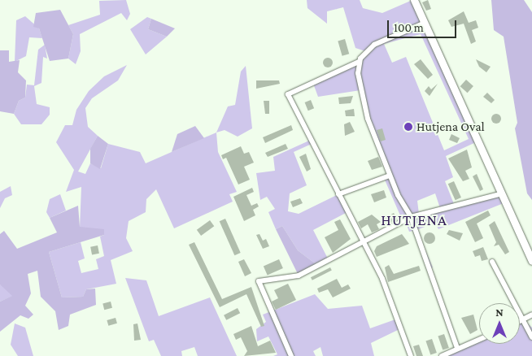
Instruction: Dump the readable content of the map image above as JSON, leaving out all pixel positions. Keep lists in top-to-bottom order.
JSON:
{
  "districts": ["HUTJENA"],
  "places": ["Hutjena Oval"],
  "scale_bar": "100 m",
  "north": "top"
}
